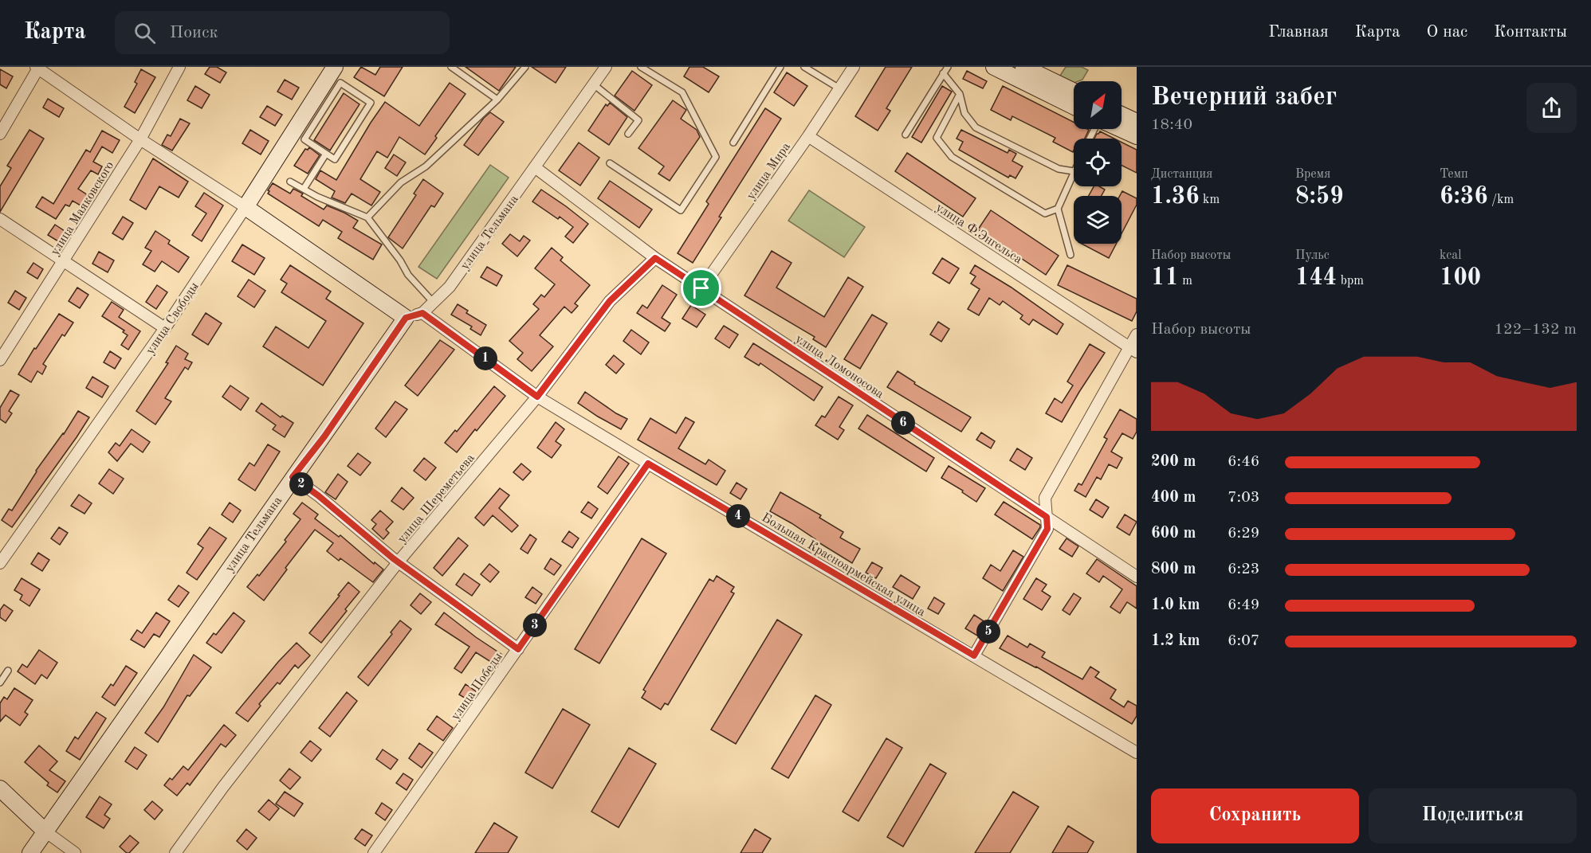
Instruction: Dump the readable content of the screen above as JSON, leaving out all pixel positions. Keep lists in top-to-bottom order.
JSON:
{
  "streets": {
    "street": [
      "улица Мира",
      "улица Маяковского",
      "улица Тельмана",
      "улица Ф.Энгельса",
      "улица Свободы",
      "улица Ломоносова",
      "улица Шереметьева",
      "Большая Красноармейская улица",
      "улица Победы"
    ]
  },
  "crossings": [
    ["улица Мира", "улица Ф.Энгельса"],
    ["улица Мира", "улица Ломоносова"],
    ["улица Тельмана", "улица Ломоносова"],
    ["улица Тельмана", "Большая Красноармейская улица"],
    ["улица Ломоносова", "улица Шереметьева"],
    ["улица Шереметьева", "Большая Красноармейская улица"],
    ["Большая Красноармейская улица", "улица Победы"]
  ],
  "north": "top right",
  "page": {
    "header": "Карта",
    "search": "Поиск",
    "nav": [
      "Главная",
      "Карта",
      "О нас",
      "Контакты"
    ],
    "heading": ["Вечерний забег", "18:40"],
    "stats": [
      ["Дистанция", "1.36 km"],
      ["Время", "8:59"],
      ["Темп", "6:36 /km"],
      ["Набор высоты", "11 m"],
      ["Пульс", "144 bpm"],
      ["kcal", "100"]
    ],
    "chart": ["Набор высоты", "122–132 m"],
    "pins": [
      "1",
      "6",
      "2",
      "4",
      "3",
      "5"
    ],
    "list": [
      {
        "name": "200 m",
        "note": "6:46"
      },
      {
        "name": "400 m",
        "note": "7:03"
      },
      {
        "name": "600 m",
        "note": "6:29"
      },
      {
        "name": "800 m",
        "note": "6:23"
      },
      {
        "name": "1.0 km",
        "note": "6:49"
      },
      {
        "name": "1.2 km",
        "note": "6:07"
      }
    ],
    "buttons": ["Сохранить", "Поделиться"]
  }
}
